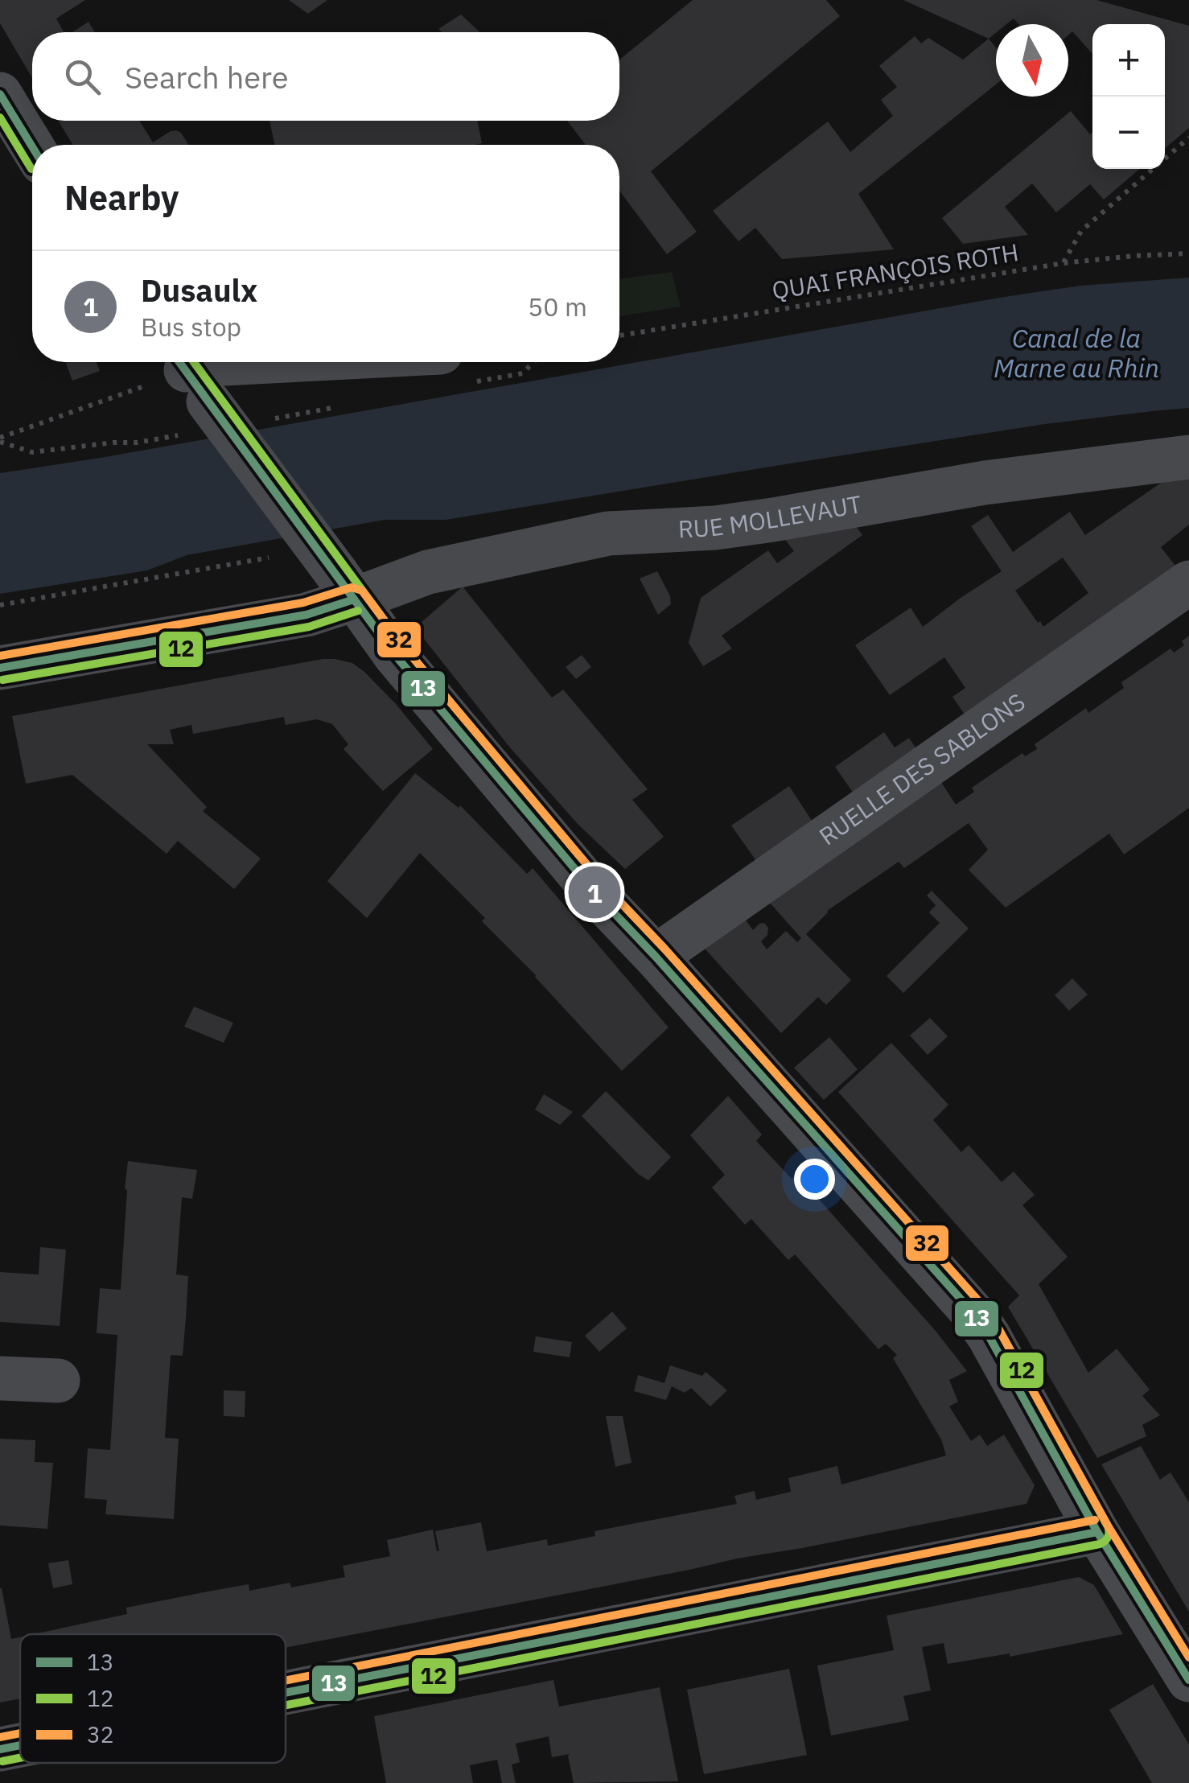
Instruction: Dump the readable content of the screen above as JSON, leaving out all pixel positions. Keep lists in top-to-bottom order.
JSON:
{
  "streets": {
    "street": ["RUE MOLLEVAUT", "RUELLE DES SABLONS"],
    "path": ["QUAI FRANÇOIS ROTH"]
  },
  "water": ["Canal de la Marne au Rhin"],
  "lines": ["transit line 13", "transit line 12", "transit line 32"],
  "legend": ["13", "12", "32"],
  "north": "bottom",
  "page": {
    "map_buttons": ["+", "−"],
    "search": "Search here",
    "heading": "Nearby",
    "list": [
      {
        "mark": "1",
        "name": "Dusaulx",
        "note": "Bus stop",
        "value": "50 m"
      }
    ],
    "pins": "1"
  }
}
